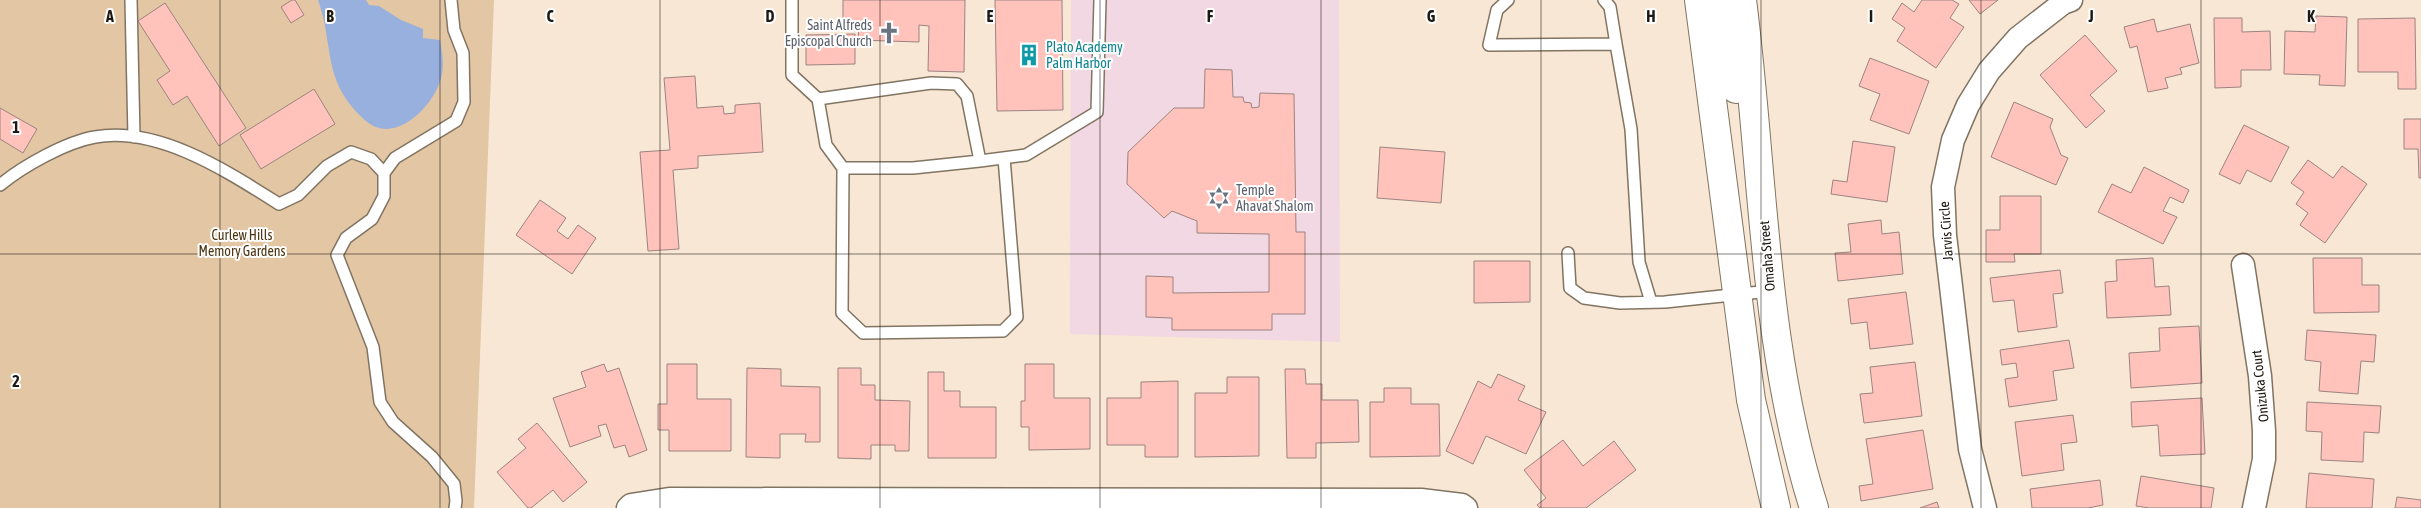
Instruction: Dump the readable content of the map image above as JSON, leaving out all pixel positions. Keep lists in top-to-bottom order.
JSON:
{
  "streets": {
    "main road": ["Omaha Street"],
    "street": ["Jarvis Circle", "Onizuka Court"]
  },
  "parks": ["Curlew Hills Memory Gardens"],
  "places": {
    "church": ["Saint Alfreds Episcopal Church"],
    "building": ["Plato Academy Palm Harbor"],
    "synagogue": ["Temple Ahavat Shalom"]
  },
  "grid": {
    "columns": [
      "A",
      "B",
      "C",
      "D",
      "E",
      "F",
      "G",
      "H",
      "I",
      "J",
      "K"
    ],
    "rows": ["1", "2"]
  }
}
